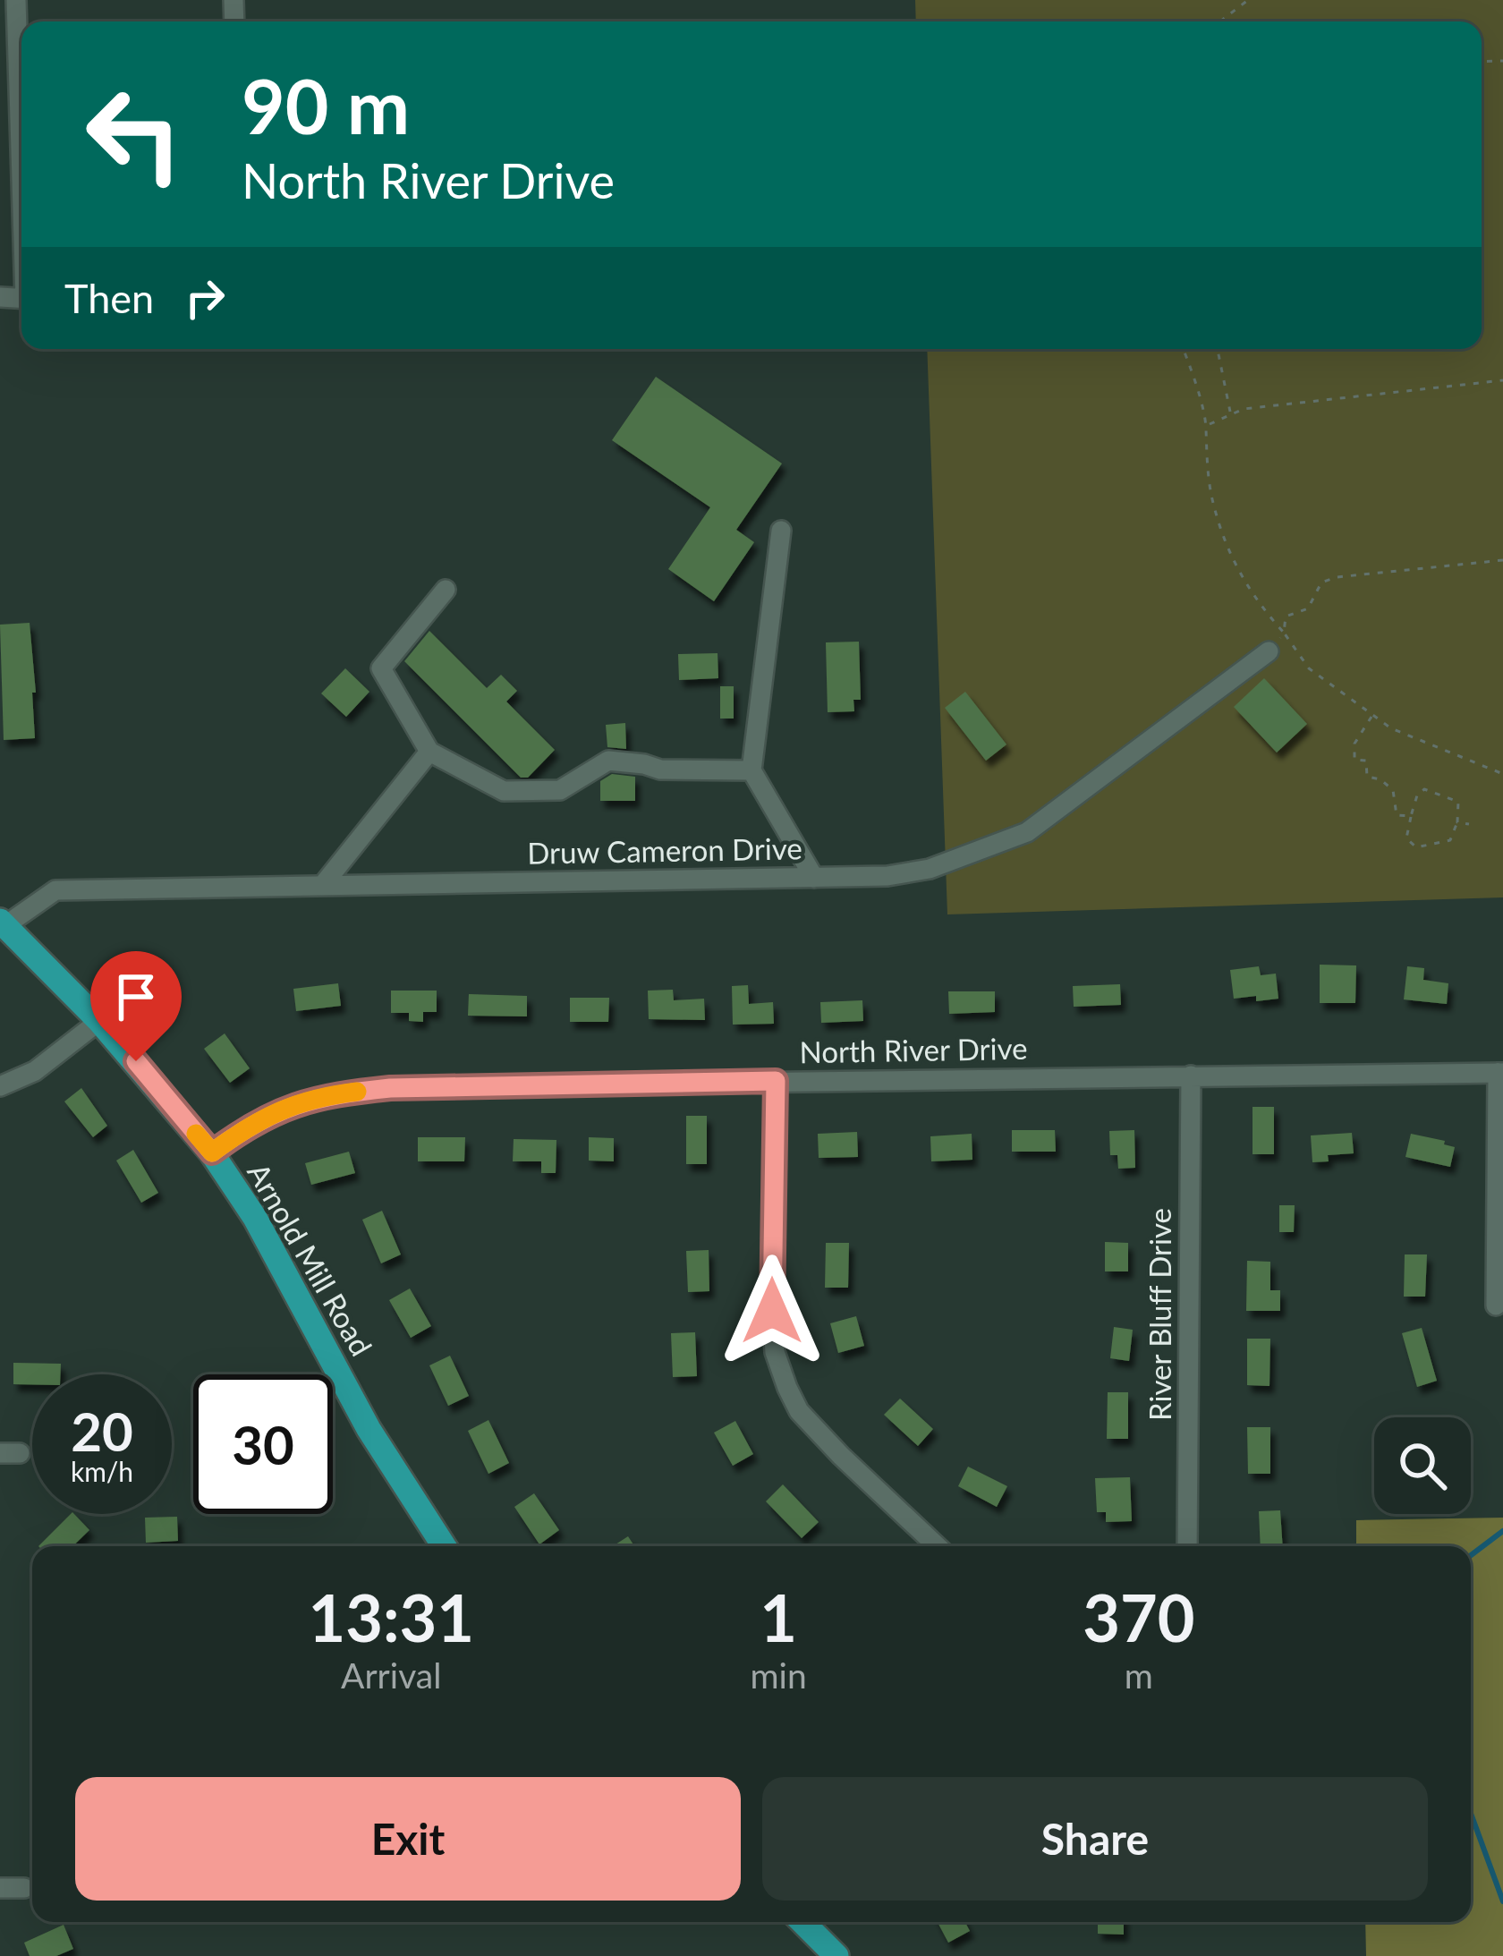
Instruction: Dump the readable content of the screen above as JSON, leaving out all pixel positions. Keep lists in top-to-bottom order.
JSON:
{
  "streets": {
    "main road": ["Arnold Mill Road"],
    "street": ["Druw Cameron Drive", "North River Drive", "River Bluff Drive"]
  },
  "crossings": [
    ["Druw Cameron Drive", "Arnold Mill Road"],
    ["North River Drive", "Arnold Mill Road"],
    ["North River Drive", "River Bluff Drive"]
  ],
  "page": {
    "turn": ["90 m", "North River Drive"],
    "then": "Then",
    "speed": "20 km/h",
    "limit": "30",
    "eta": [
      "13:31",
      "Arrival",
      "1",
      "min",
      "370",
      "m"
    ],
    "buttons": ["Exit", "Share"]
  }
}
